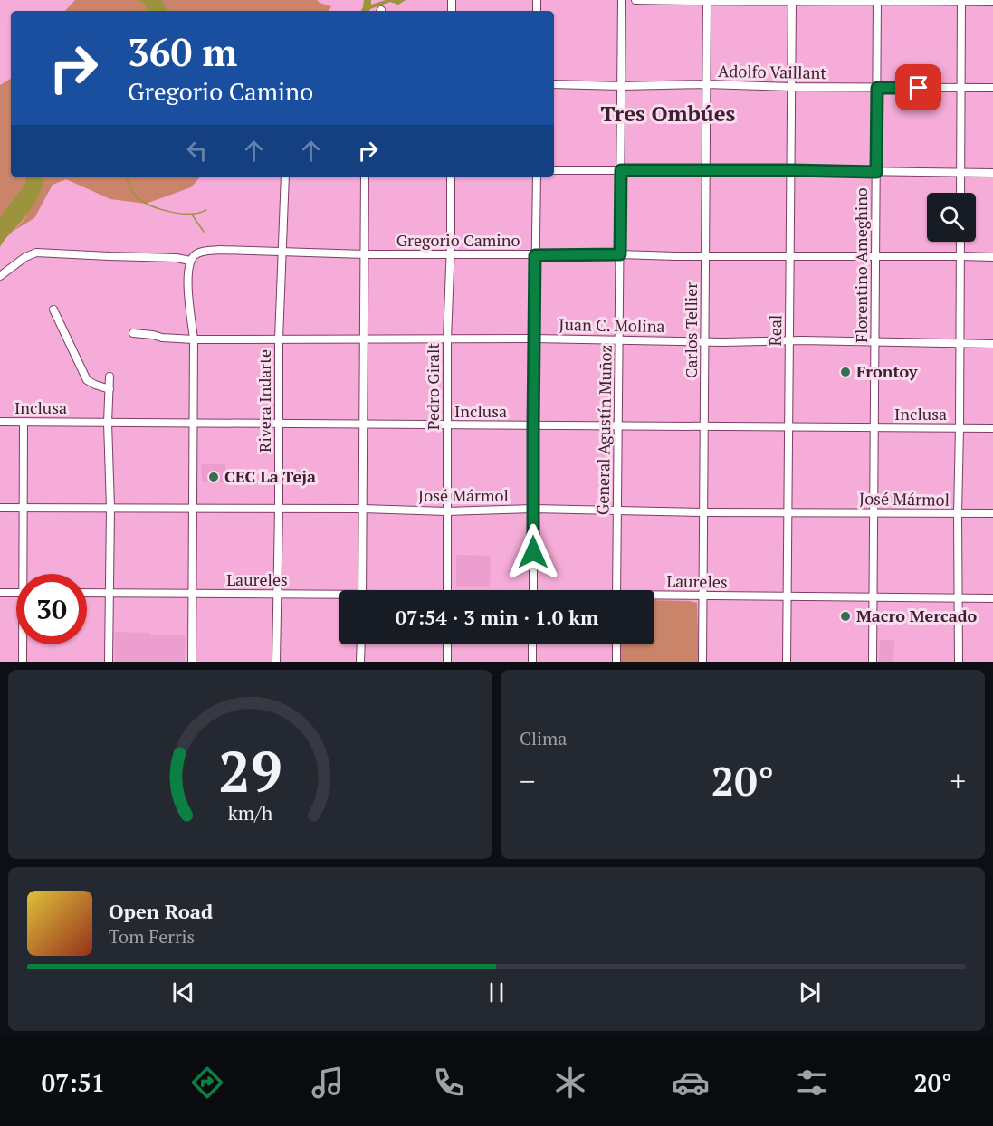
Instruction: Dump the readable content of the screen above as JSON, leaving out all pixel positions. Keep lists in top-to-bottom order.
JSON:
{
  "streets": {
    "street": [
      "Adolfo Vaillant",
      "Gregorio Camino",
      "Florentino Ameghino",
      "Juan C. Molina",
      "Carlos Tellier",
      "Real",
      "Pedro Giralt",
      "Rivera Indarte",
      "Inclusa",
      "General Agustín Muñoz",
      "José Mármol",
      "Laureles"
    ]
  },
  "crossings": [
    ["Adolfo Vaillant", "Florentino Ameghino"],
    ["Adolfo Vaillant", "Carlos Tellier"],
    ["Adolfo Vaillant", "Real"],
    ["Adolfo Vaillant", "General Agustín Muñoz"],
    ["Gregorio Camino", "Florentino Ameghino"],
    ["Gregorio Camino", "Carlos Tellier"],
    ["Gregorio Camino", "Real"],
    ["Gregorio Camino", "Pedro Giralt"],
    ["Gregorio Camino", "Rivera Indarte"],
    ["Gregorio Camino", "General Agustín Muñoz"],
    ["Florentino Ameghino", "Juan C. Molina"],
    ["Florentino Ameghino", "Inclusa"],
    ["Florentino Ameghino", "José Mármol"],
    ["Florentino Ameghino", "Laureles"],
    ["Juan C. Molina", "Carlos Tellier"],
    ["Juan C. Molina", "Real"],
    ["Juan C. Molina", "Pedro Giralt"],
    ["Juan C. Molina", "Rivera Indarte"],
    ["Juan C. Molina", "General Agustín Muñoz"],
    ["Carlos Tellier", "Inclusa"],
    ["Carlos Tellier", "José Mármol"],
    ["Carlos Tellier", "Laureles"],
    ["Real", "Inclusa"],
    ["Real", "José Mármol"],
    ["Real", "Laureles"],
    ["Pedro Giralt", "Inclusa"],
    ["Pedro Giralt", "José Mármol"],
    ["Rivera Indarte", "Inclusa"],
    ["Rivera Indarte", "José Mármol"],
    ["Rivera Indarte", "Laureles"],
    ["Inclusa", "General Agustín Muñoz"],
    ["General Agustín Muñoz", "José Mármol"]
  ],
  "districts": ["Tres Ombúes"],
  "places": ["Frontoy", "CEC La Teja", "Macro Mercado"],
  "page": {
    "turn": ["360 m", "Gregorio Camino"],
    "limit": "30",
    "trip": "07:54 · 3 min · 1.0 km",
    "tile": "Clima",
    "heat": ["−", "20°", "+"],
    "song": ["Open Road", "Tom Ferris"],
    "tabs": ["07:51", "20°"],
    "gauge": ["29", "km/h"]
  }
}
